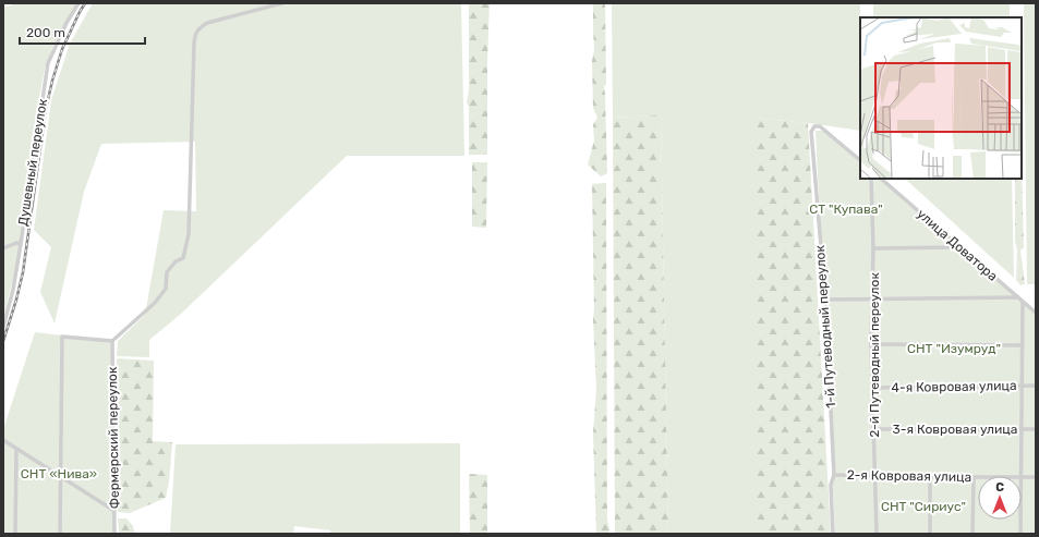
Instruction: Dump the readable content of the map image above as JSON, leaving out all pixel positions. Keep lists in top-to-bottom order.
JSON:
{
  "streets": {
    "street": [
      "Душевный переулок",
      "улица Доватора",
      "1-й Путеводный переулок",
      "2-й Путеводный переулок",
      "4-я Ковровая улица",
      "3-я Ковровая улица",
      "Фермерский переулок",
      "2-я Ковровая улица"
    ]
  },
  "crossings": [
    ["1-й Путеводный переулок", "2-я Ковровая улица"],
    ["2-й Путеводный переулок", "4-я Ковровая улица"],
    ["2-й Путеводный переулок", "3-я Ковровая улица"],
    ["2-й Путеводный переулок", "2-я Ковровая улица"]
  ],
  "parks": [
    "СТ \"Купава\"",
    "СНТ \"Изумруд\"",
    "СНТ «Нива»",
    "СНТ \"Сириус\""
  ],
  "scale_bar": "200 m",
  "north": "top"
}
